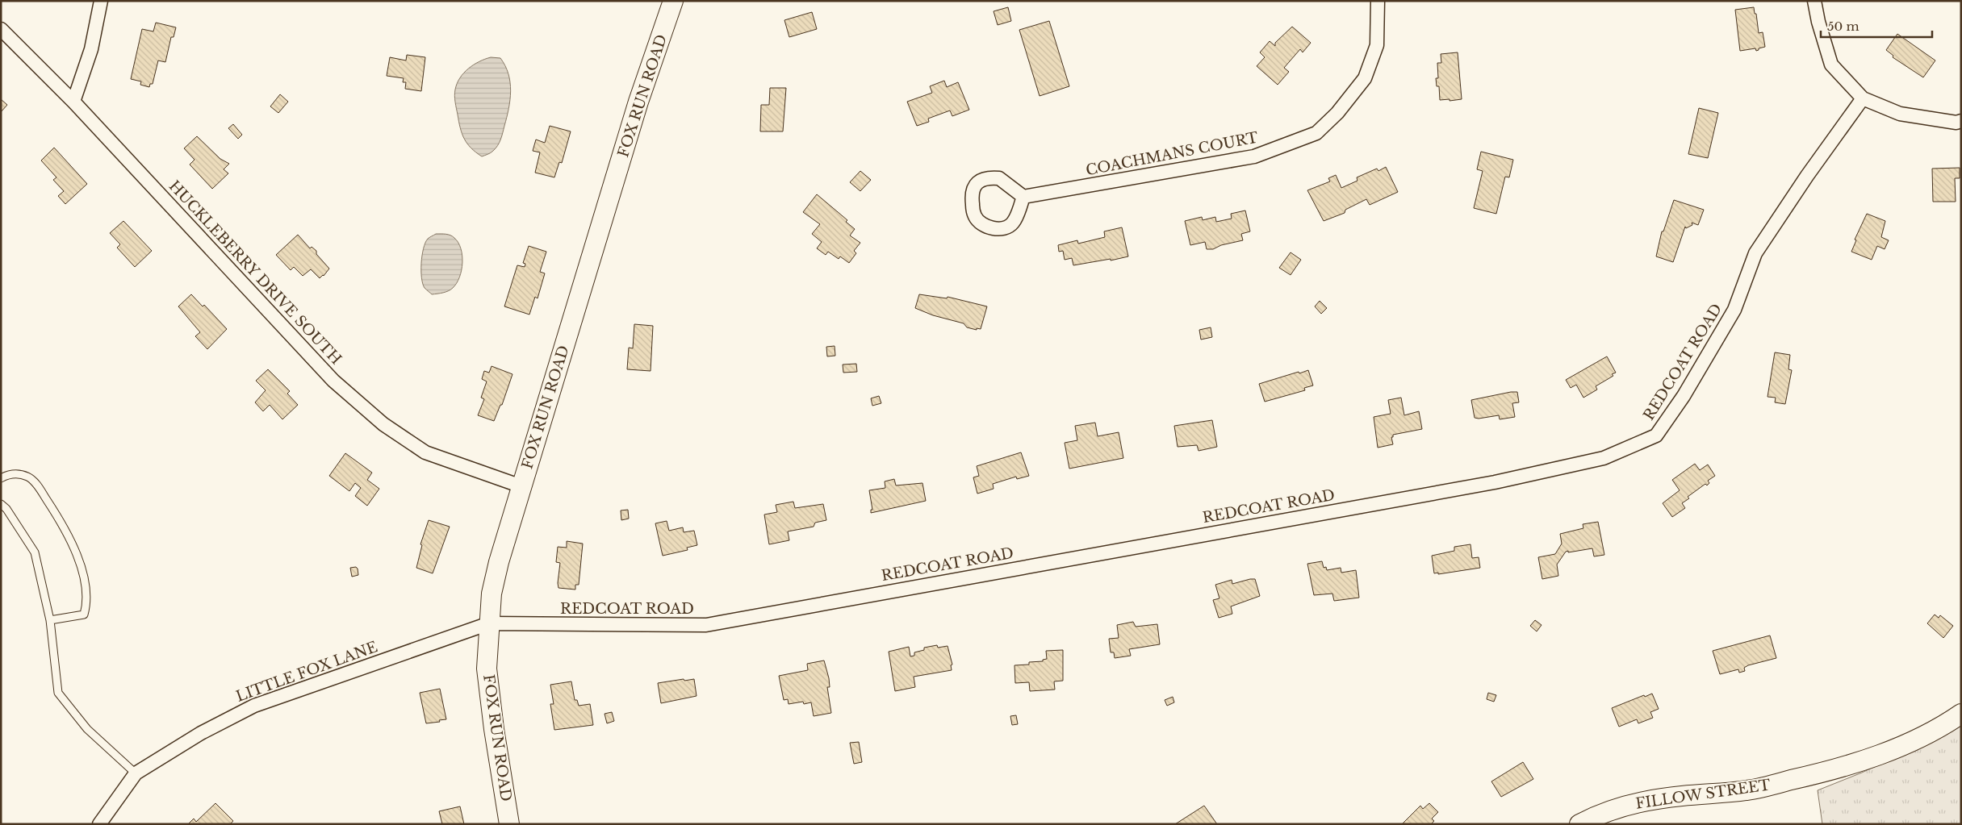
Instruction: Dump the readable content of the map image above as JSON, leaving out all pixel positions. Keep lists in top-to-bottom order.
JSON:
{
  "streets": {
    "street": [
      "FOX RUN ROAD",
      "COACHMANS COURT",
      "HUCKLEBERRY DRIVE SOUTH",
      "REDCOAT ROAD",
      "LITTLE FOX LANE",
      "FILLOW STREET"
    ]
  },
  "crossings": [
    ["FOX RUN ROAD", "HUCKLEBERRY DRIVE SOUTH"],
    ["FOX RUN ROAD", "REDCOAT ROAD"],
    ["FOX RUN ROAD", "LITTLE FOX LANE"],
    ["REDCOAT ROAD", "LITTLE FOX LANE"]
  ],
  "scale_bar": "50 m"
}
